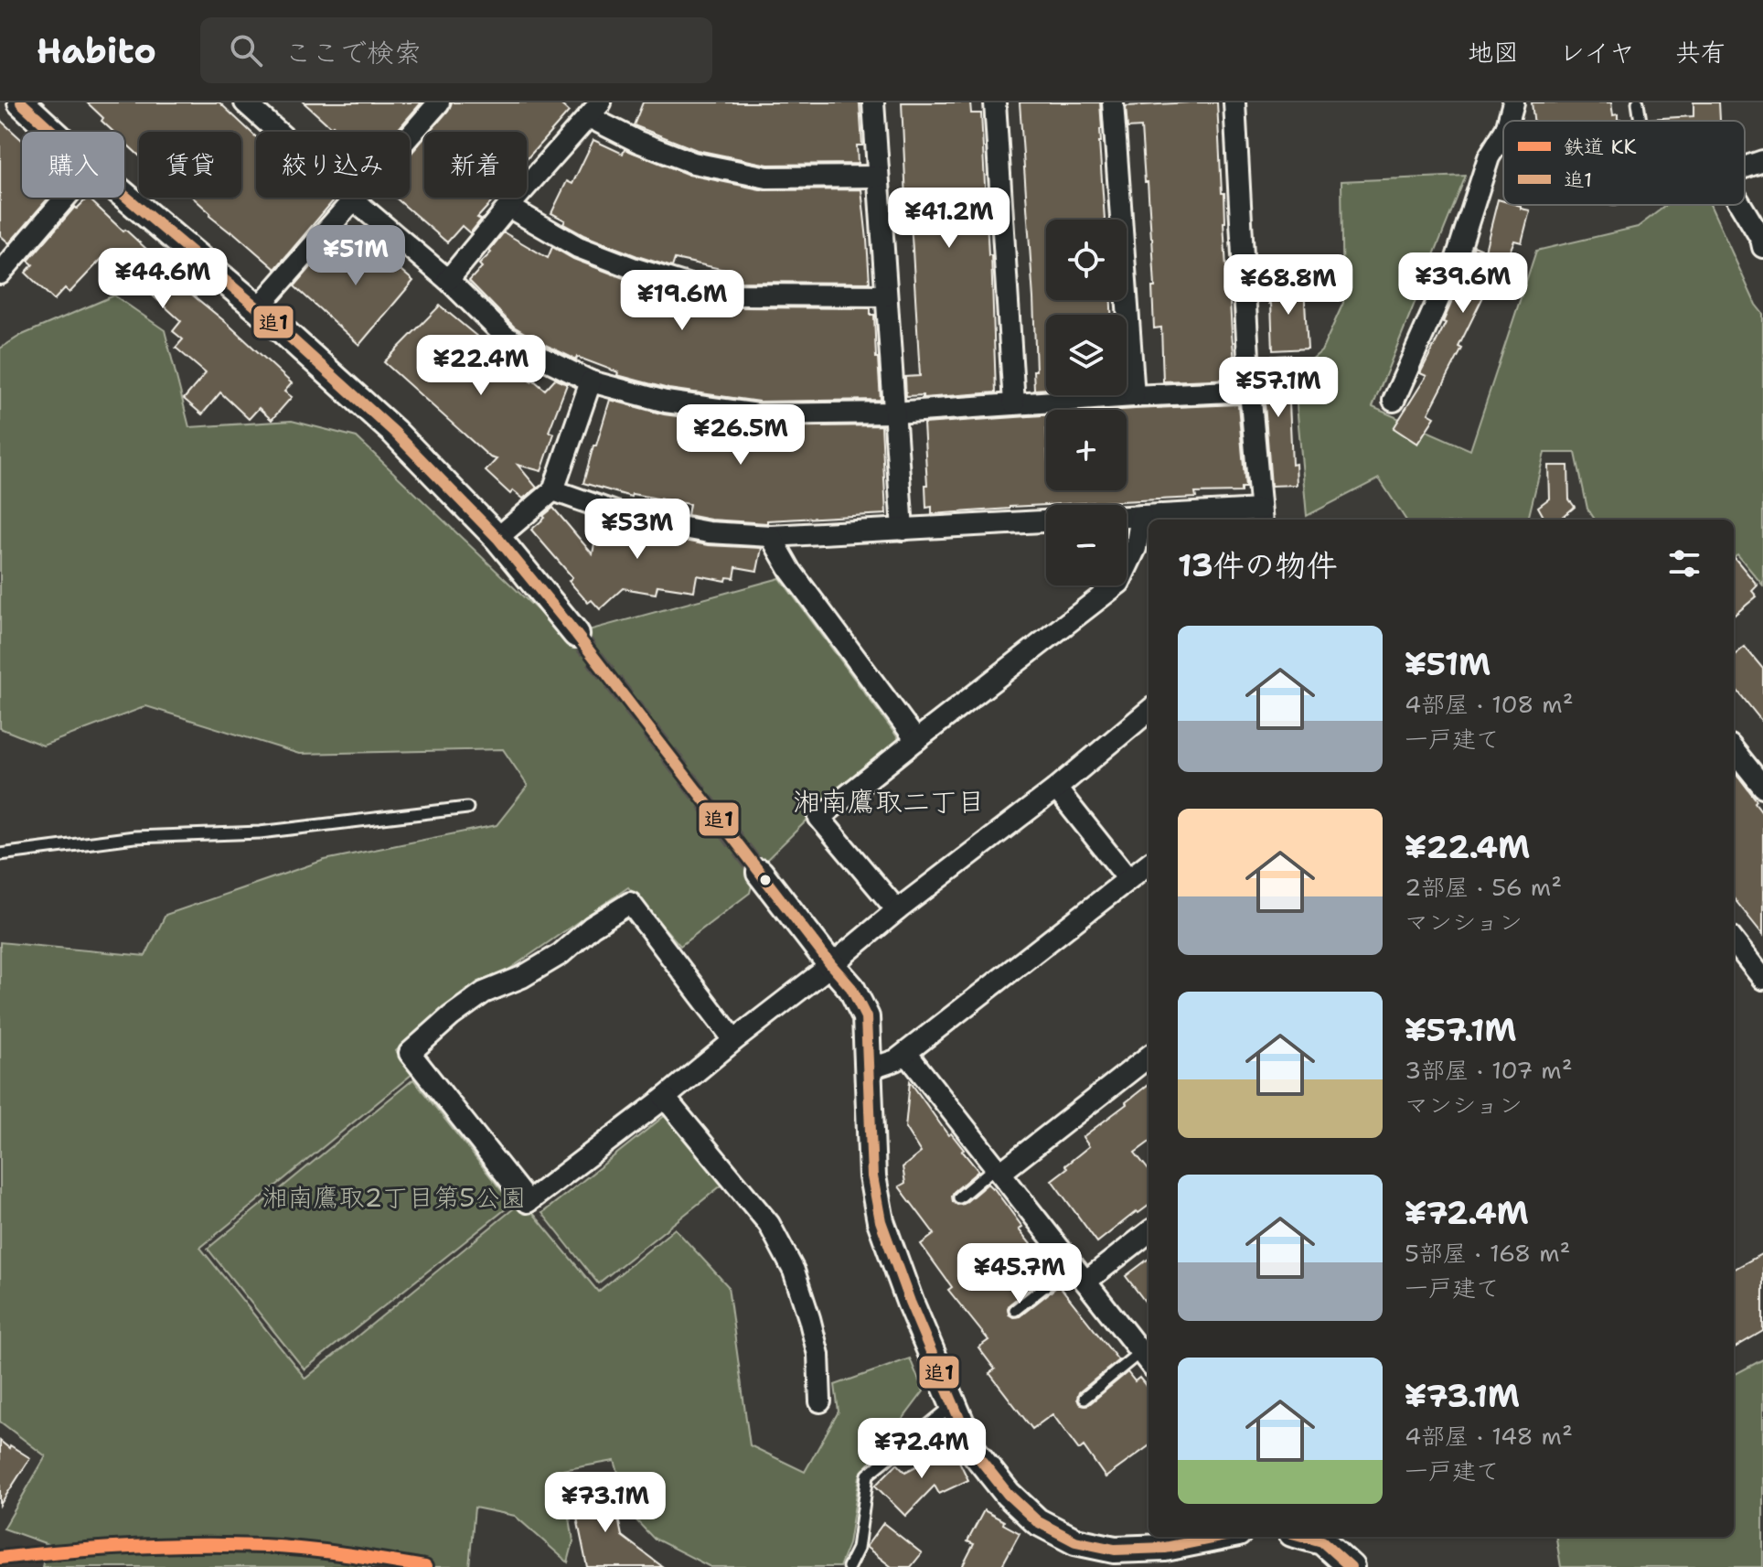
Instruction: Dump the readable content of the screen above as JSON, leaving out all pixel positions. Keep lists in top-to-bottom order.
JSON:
{
  "districts": ["湘南鷹取二丁目"],
  "parks": ["湘南鷹取2丁目第5公園"],
  "lines": ["transit line 追1", "rail line KK"],
  "legend": ["鉄道 KK", "追1"],
  "page": {
    "header": "Habito",
    "search": "ここで検索",
    "nav": ["地図", "レイヤ", "共有"],
    "chip": [
      "購入",
      "賃貸",
      "絞り込み",
      "新着"
    ],
    "price": [
      "¥41.2M",
      "¥51M",
      "¥44.6M",
      "¥39.6M",
      "¥68.8M",
      "¥19.6M",
      "¥22.4M",
      "¥57.1M",
      "¥26.5M",
      "¥53M",
      "¥45.7M",
      "¥72.4M",
      "¥73.1M"
    ],
    "map_buttons": ["+", "−"],
    "heading": "13件の物件",
    "list": [
      {
        "name": "¥51M",
        "note": "4部屋 · 108 m² · 一戸建て"
      },
      {
        "name": "¥22.4M",
        "note": "2部屋 · 56 m² · マンション"
      },
      {
        "name": "¥57.1M",
        "note": "3部屋 · 107 m² · マンション"
      },
      {
        "name": "¥72.4M",
        "note": "5部屋 · 168 m² · 一戸建て"
      },
      {
        "name": "¥73.1M",
        "note": "4部屋 · 148 m² · 一戸建て"
      }
    ]
  }
}
